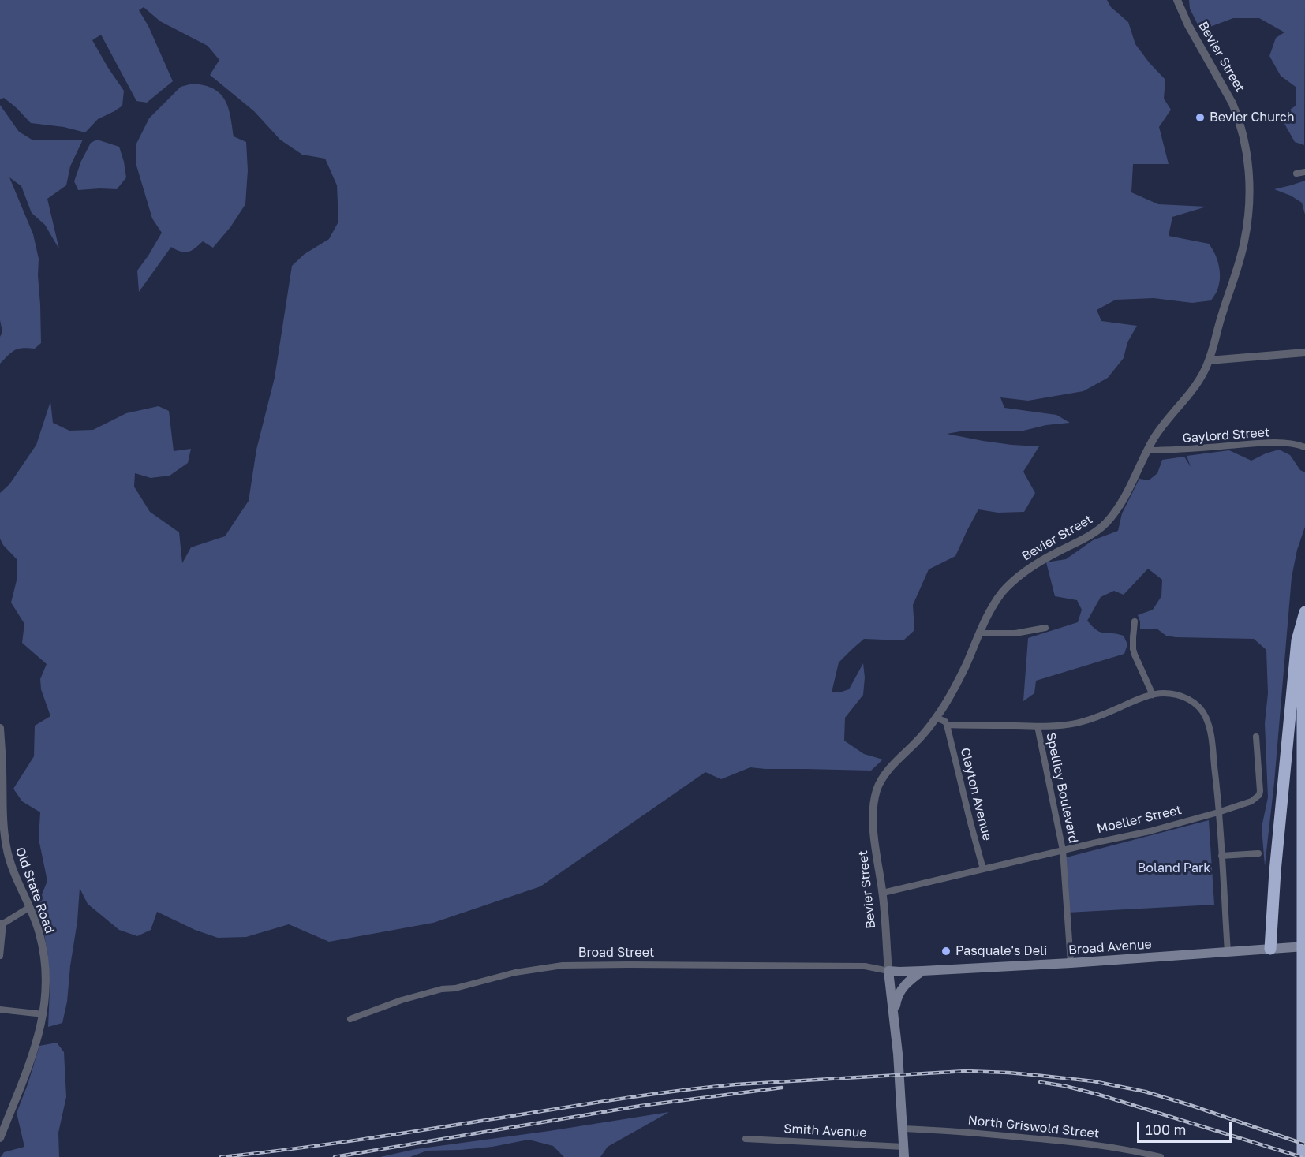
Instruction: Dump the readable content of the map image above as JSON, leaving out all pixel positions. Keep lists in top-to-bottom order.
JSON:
{
  "streets": {
    "main road": ["Bevier Street", "Broad Avenue"],
    "street": [
      "Gaylord Street",
      "Spellicy Boulevard",
      "Clayton Avenue",
      "Moeller Street",
      "Old State Road",
      "Broad Street",
      "North Griswold Street",
      "Smith Avenue"
    ]
  },
  "crossings": [
    ["Bevier Street", "Gaylord Street"],
    ["Bevier Street", "Moeller Street"],
    ["Bevier Street", "Broad Avenue"],
    ["Bevier Street", "Broad Street"],
    ["Bevier Street", "North Griswold Street"],
    ["Bevier Street", "Smith Avenue"],
    ["Spellicy Boulevard", "Moeller Street"],
    ["Spellicy Boulevard", "Broad Avenue"],
    ["Clayton Avenue", "Moeller Street"],
    ["Broad Avenue", "Broad Street"]
  ],
  "parks": ["Boland Park"],
  "places": ["Bevier Church", "Pasquale's Deli"],
  "scale_bar": "100 m"
}
